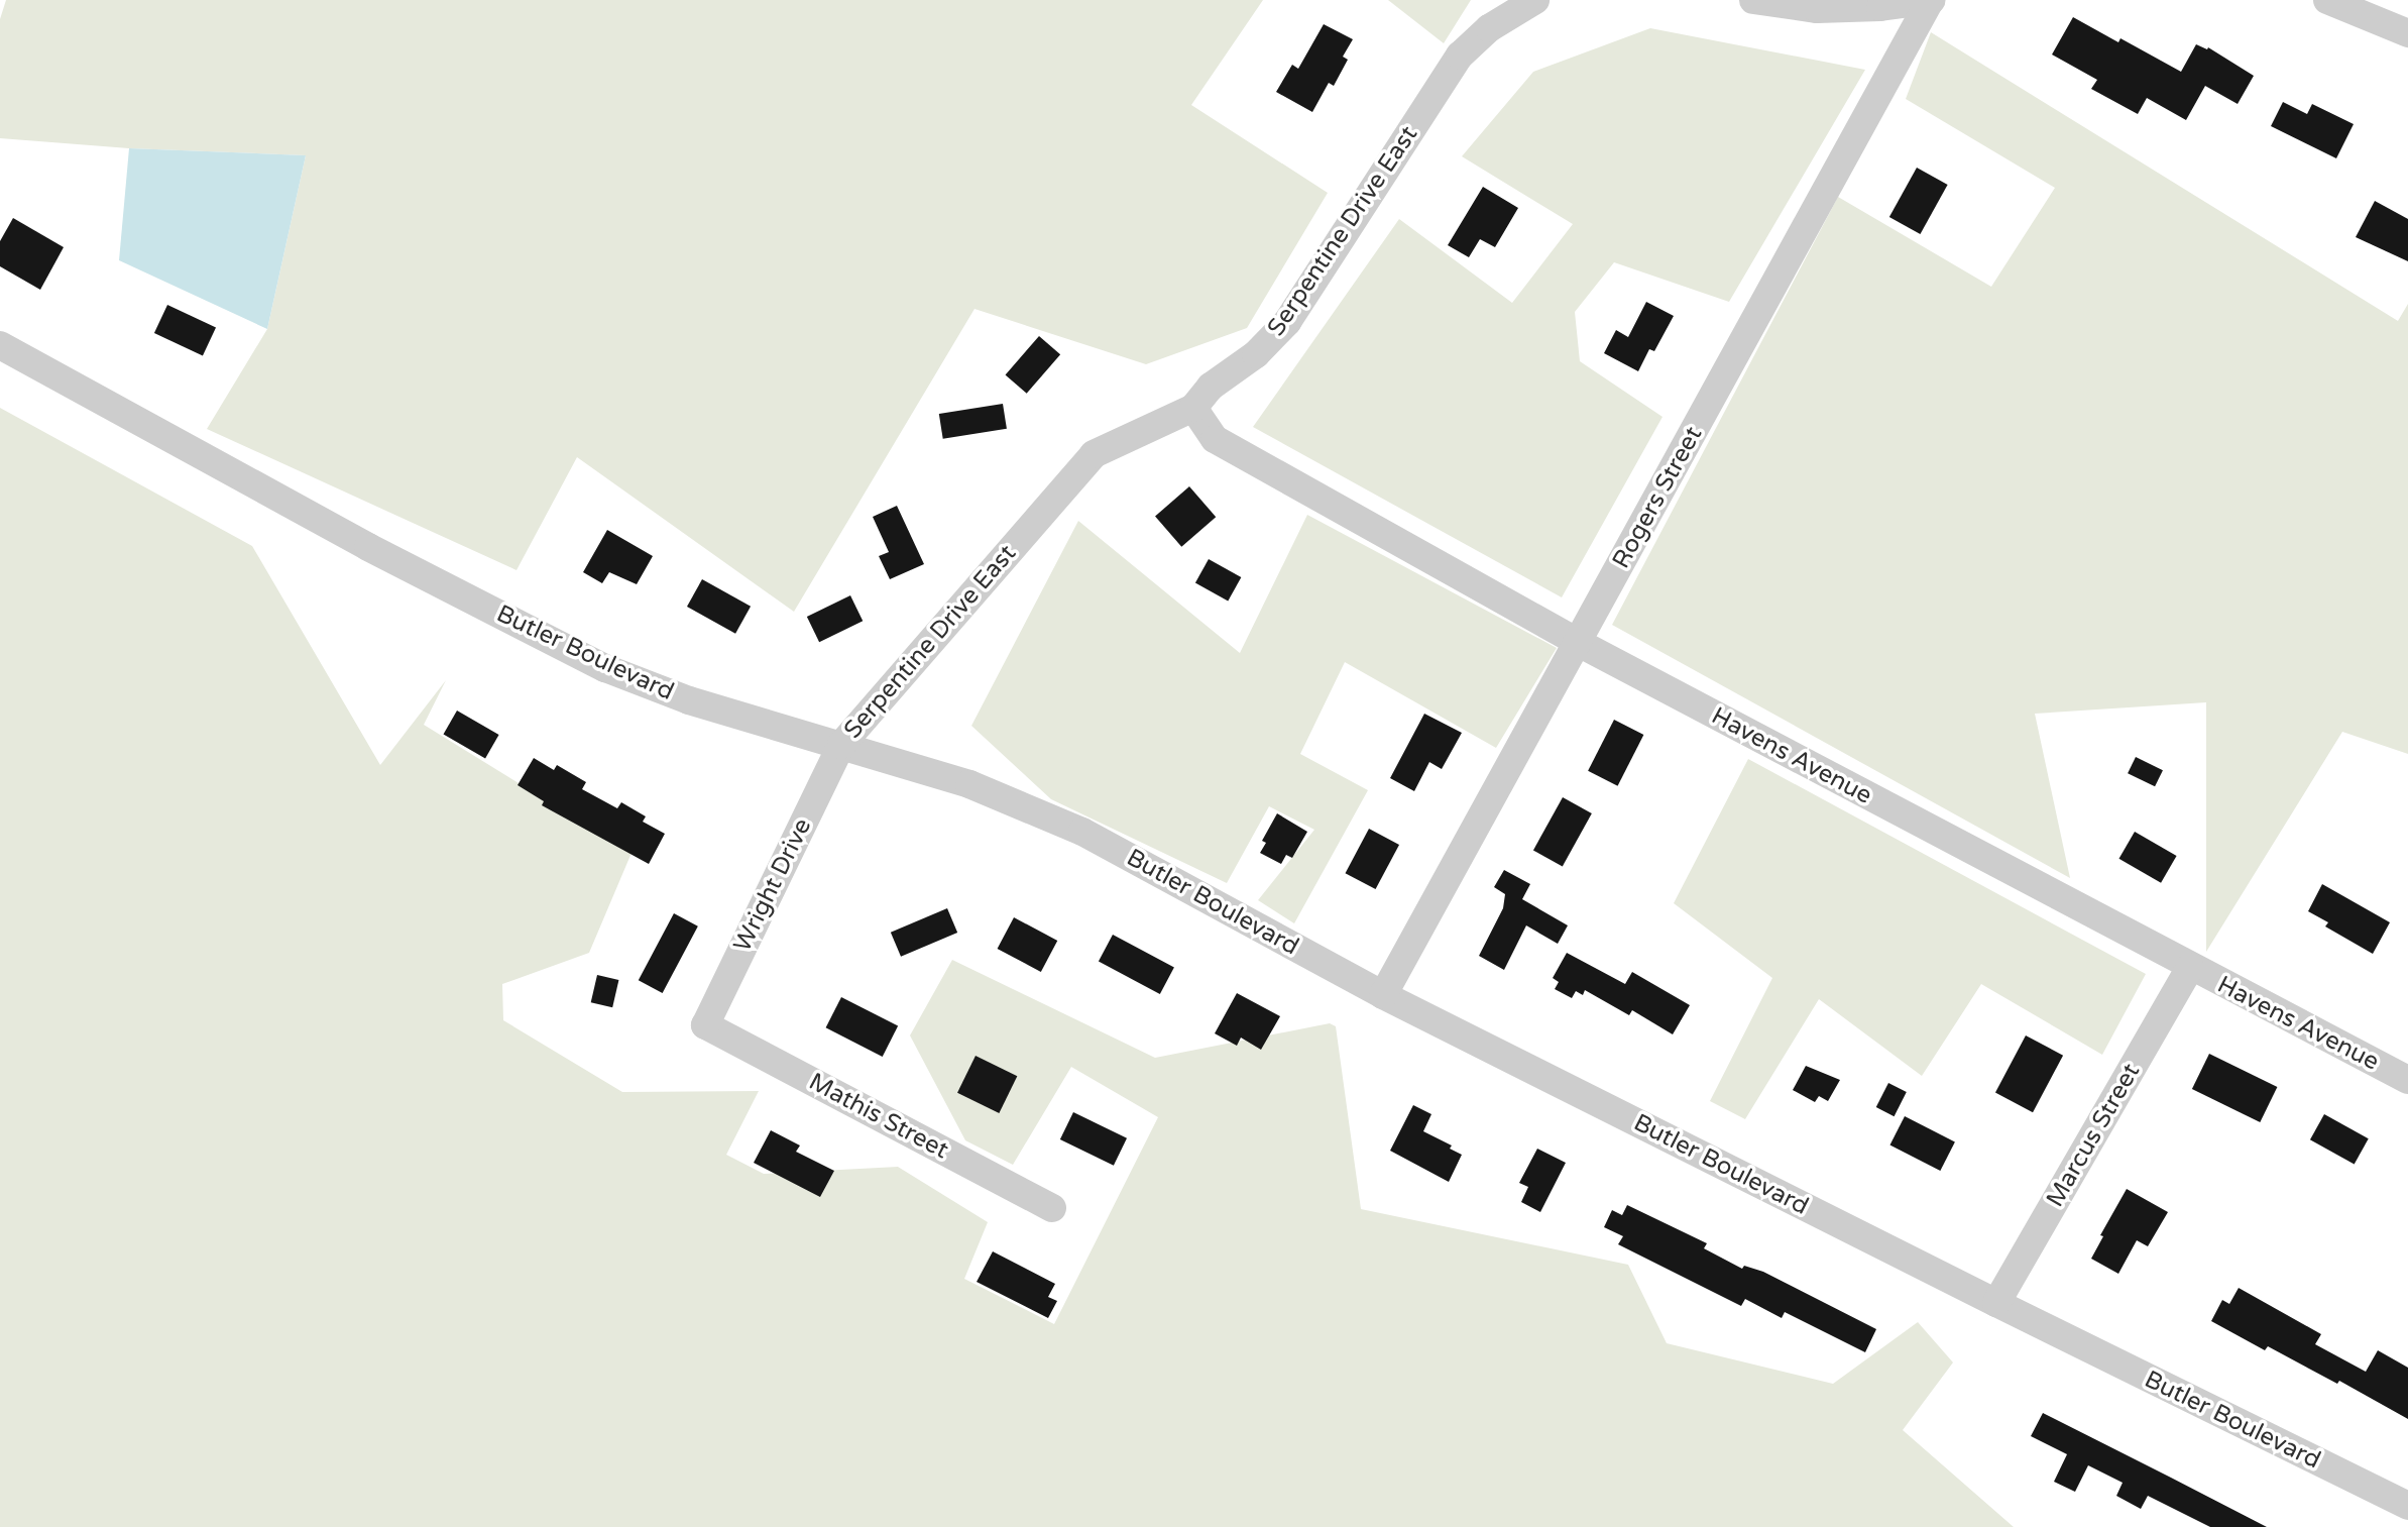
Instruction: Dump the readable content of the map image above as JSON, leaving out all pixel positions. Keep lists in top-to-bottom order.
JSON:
{
  "streets": {
    "street": [
      "Serpentine Drive East",
      "Rogers Street",
      "Butler Boulevard",
      "Havens Avenue",
      "Wright Drive",
      "Mathis Street",
      "Marcus Street"
    ]
  },
  "crossings": [
    ["Serpentine Drive East", "Butler Boulevard"],
    ["Serpentine Drive East", "Havens Avenue"],
    ["Serpentine Drive East", "Wright Drive"],
    ["Rogers Street", "Butler Boulevard"],
    ["Rogers Street", "Havens Avenue"],
    ["Butler Boulevard", "Wright Drive"],
    ["Butler Boulevard", "Marcus Street"],
    ["Havens Avenue", "Marcus Street"],
    ["Wright Drive", "Mathis Street"]
  ]
}
